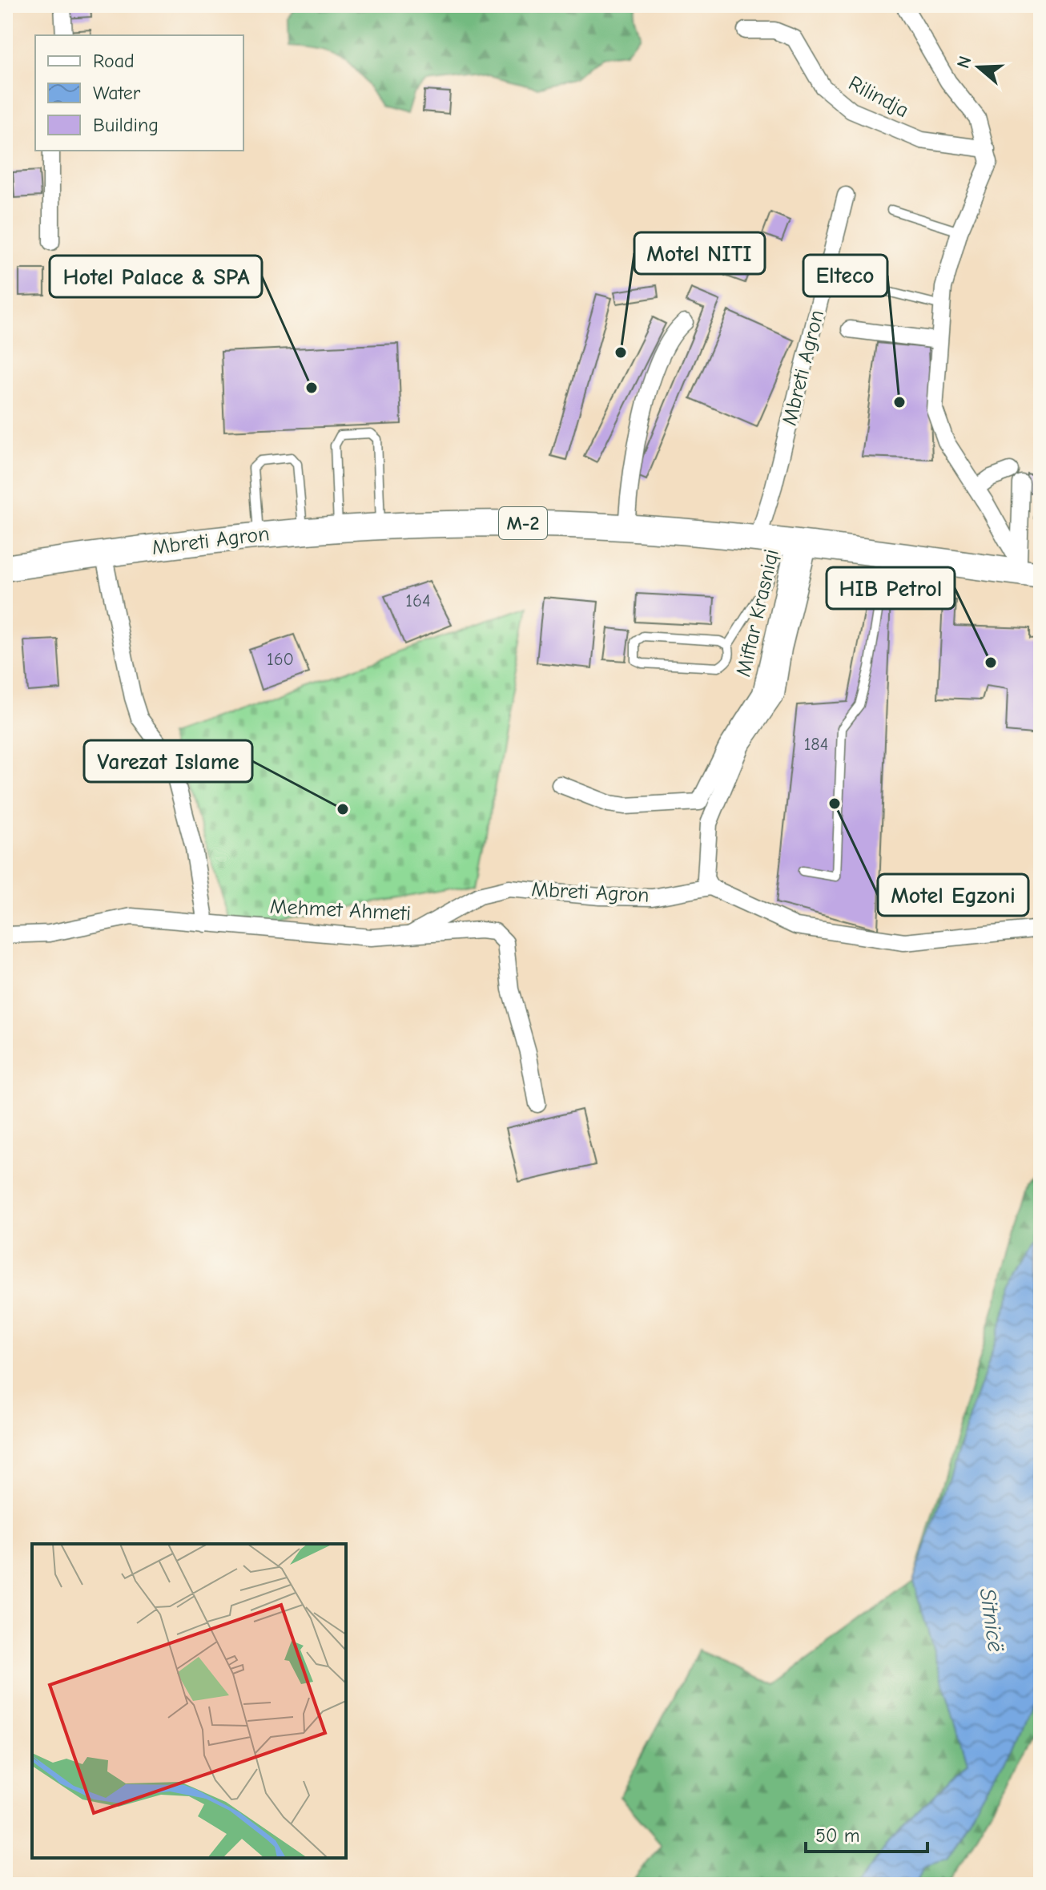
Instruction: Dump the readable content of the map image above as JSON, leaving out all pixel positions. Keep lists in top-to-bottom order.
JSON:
{
  "streets": {
    "main road": ["Mbreti Agron", "M-2"],
    "street": ["Rilindja", "Miftar Krasniqi", "Mehmet Ahmeti"]
  },
  "crossings": [
    ["Mbreti Agron", "Miftar Krasniqi"],
    ["Mbreti Agron", "Mehmet Ahmeti"]
  ],
  "water": ["Sitnicë"],
  "places": [
    "Motel NITI",
    "Hotel Palace & SPA",
    "Elteco",
    "HIB Petrol",
    "Motel Egzoni",
    "Varezat Islame"
  ],
  "house_numbers": ["164", "160", "184"],
  "legend": ["Road", "Water", "Building"],
  "scale_bar": "50 m",
  "north": "left"
}
